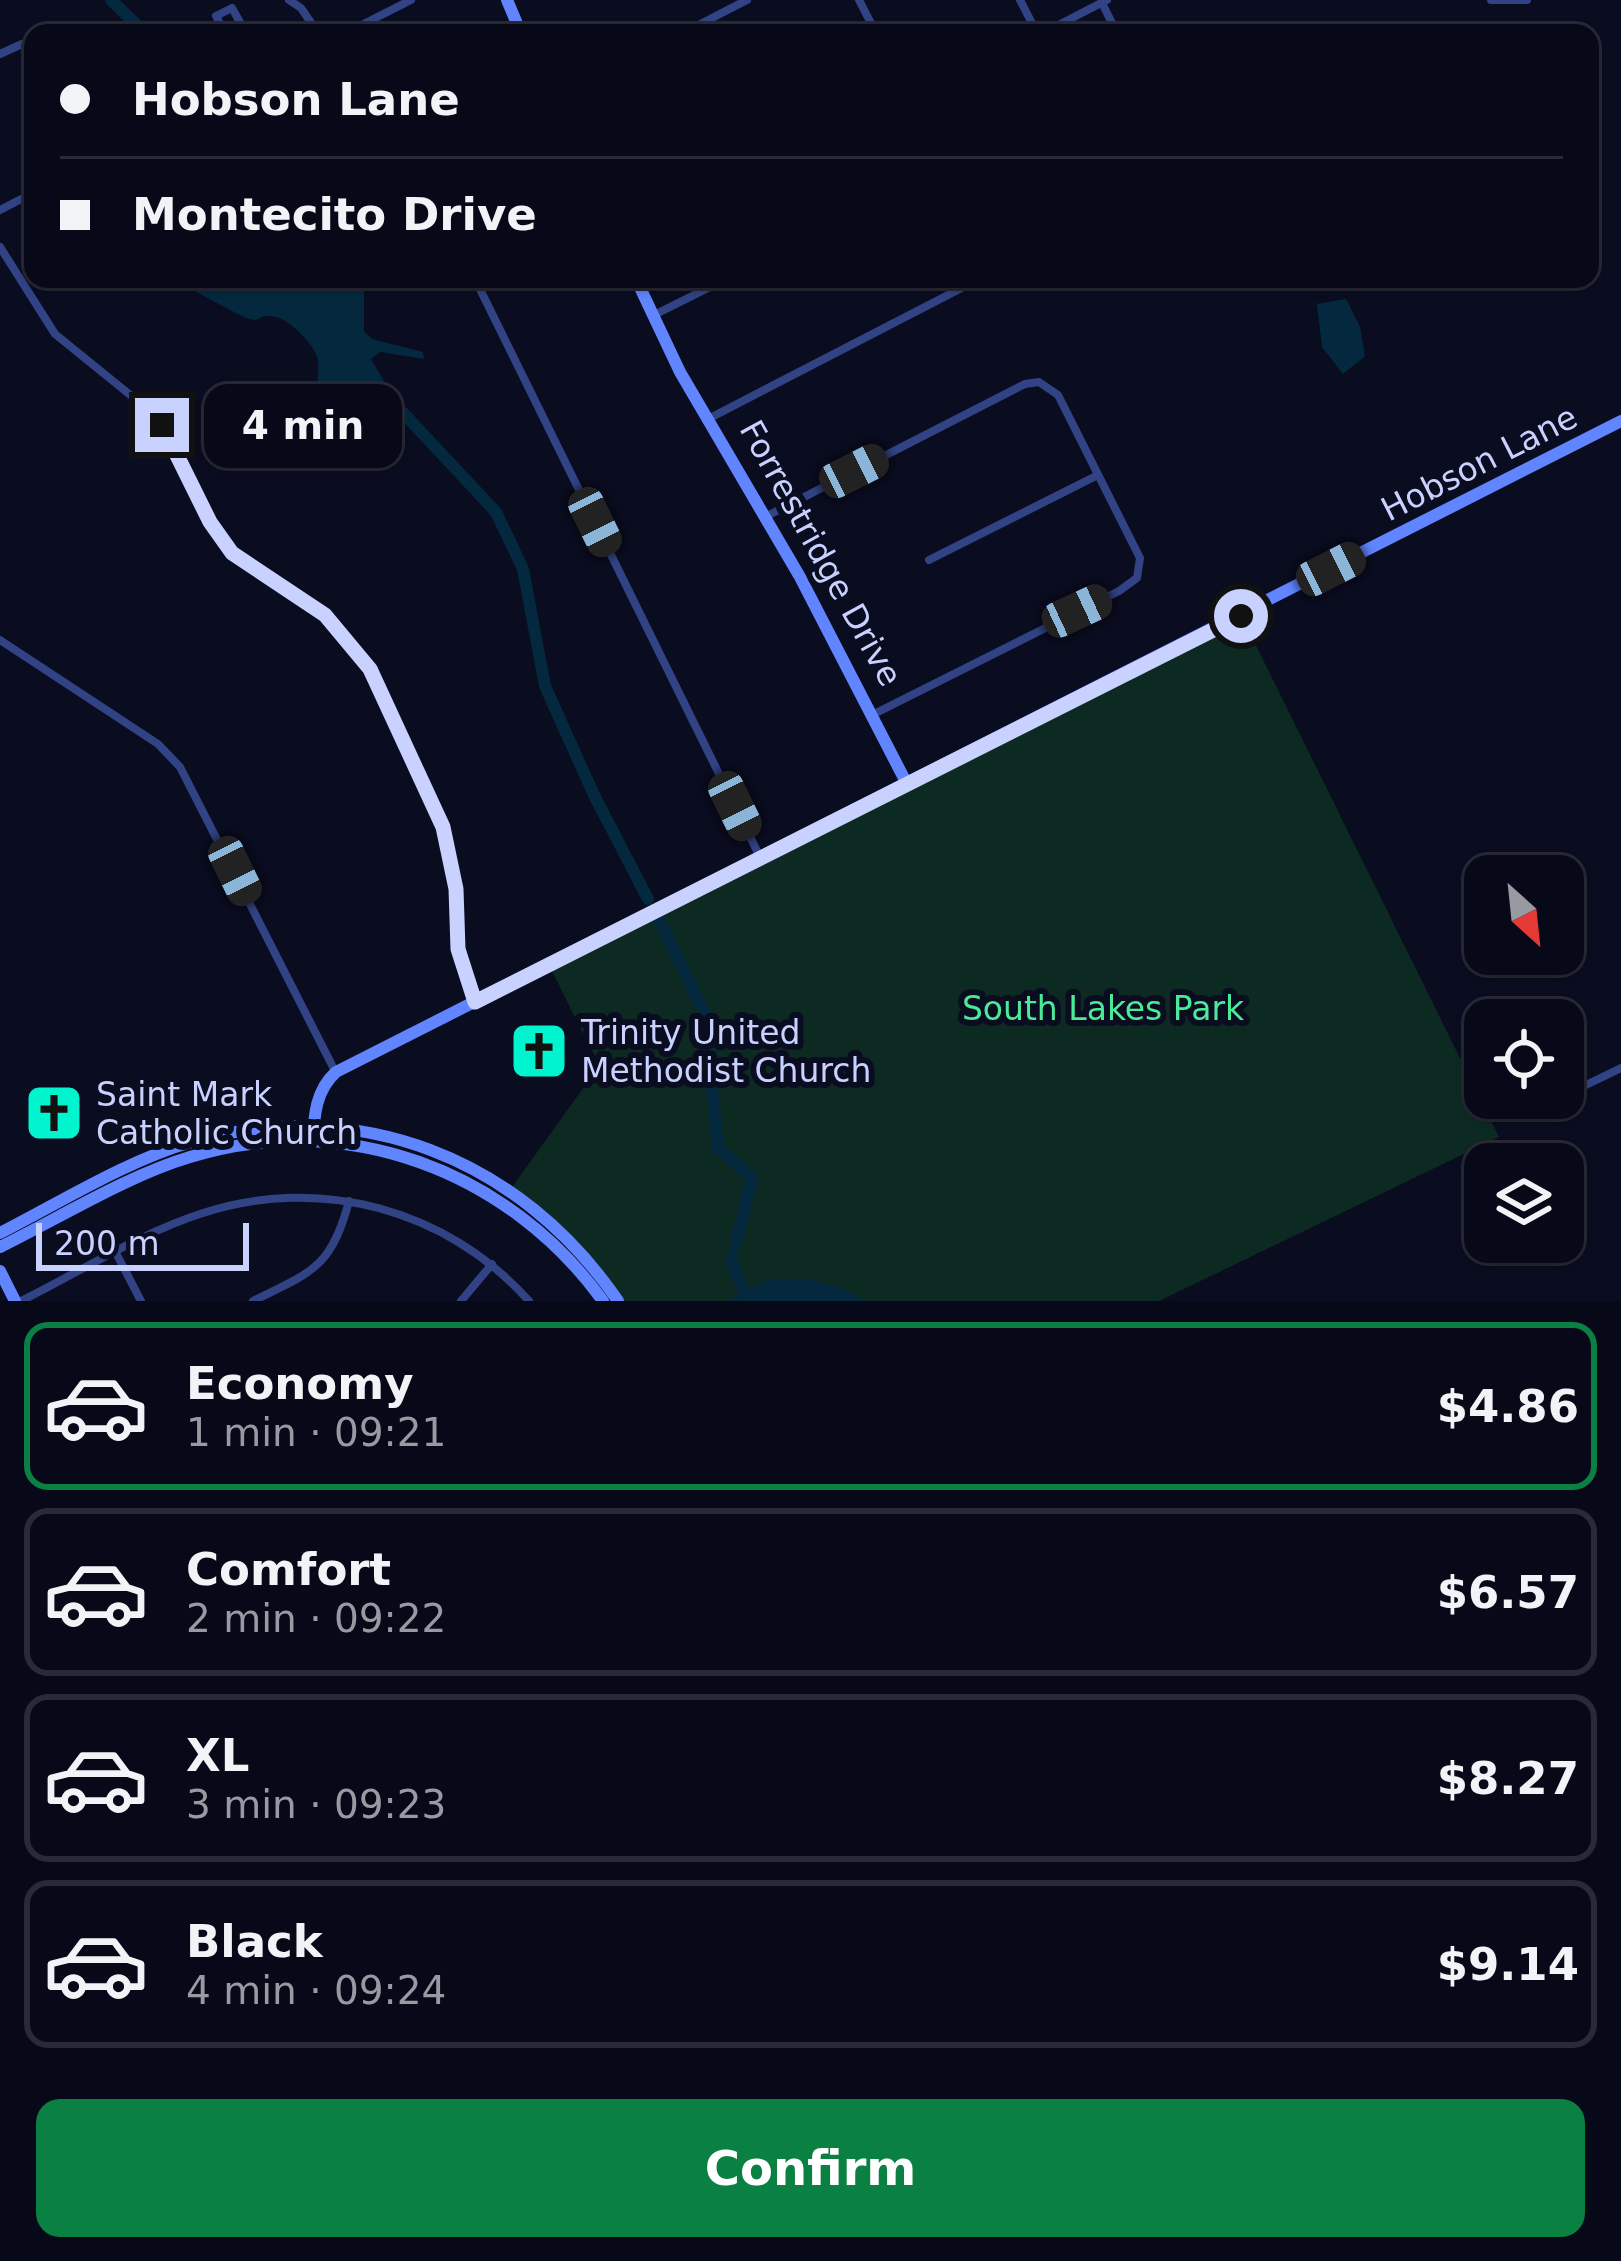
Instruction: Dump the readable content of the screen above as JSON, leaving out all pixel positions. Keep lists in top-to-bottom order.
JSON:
{
  "streets": {
    "street": ["Hobson Lane", "Forrestridge Drive"]
  },
  "crossings": [
    ["Hobson Lane", "Forrestridge Drive"]
  ],
  "parks": ["South Lakes Park"],
  "places": {
    "church": ["Trinity United Methodist Church", "Saint Mark Catholic Church"]
  },
  "scale_bar": "200 m",
  "north": "bottom right",
  "page": {
    "banner": ["Hobson Lane", "Montecito Drive"],
    "bubble": "4 min",
    "scale": "200 m",
    "list": [
      {
        "name": "Economy",
        "note": "1 min · 09:21",
        "value": "$4.86"
      },
      {
        "name": "Comfort",
        "note": "2 min · 09:22",
        "value": "$6.57"
      },
      {
        "name": "XL",
        "note": "3 min · 09:23",
        "value": "$8.27"
      },
      {
        "name": "Black",
        "note": "4 min · 09:24",
        "value": "$9.14"
      }
    ],
    "buttons": "Confirm"
  }
}
